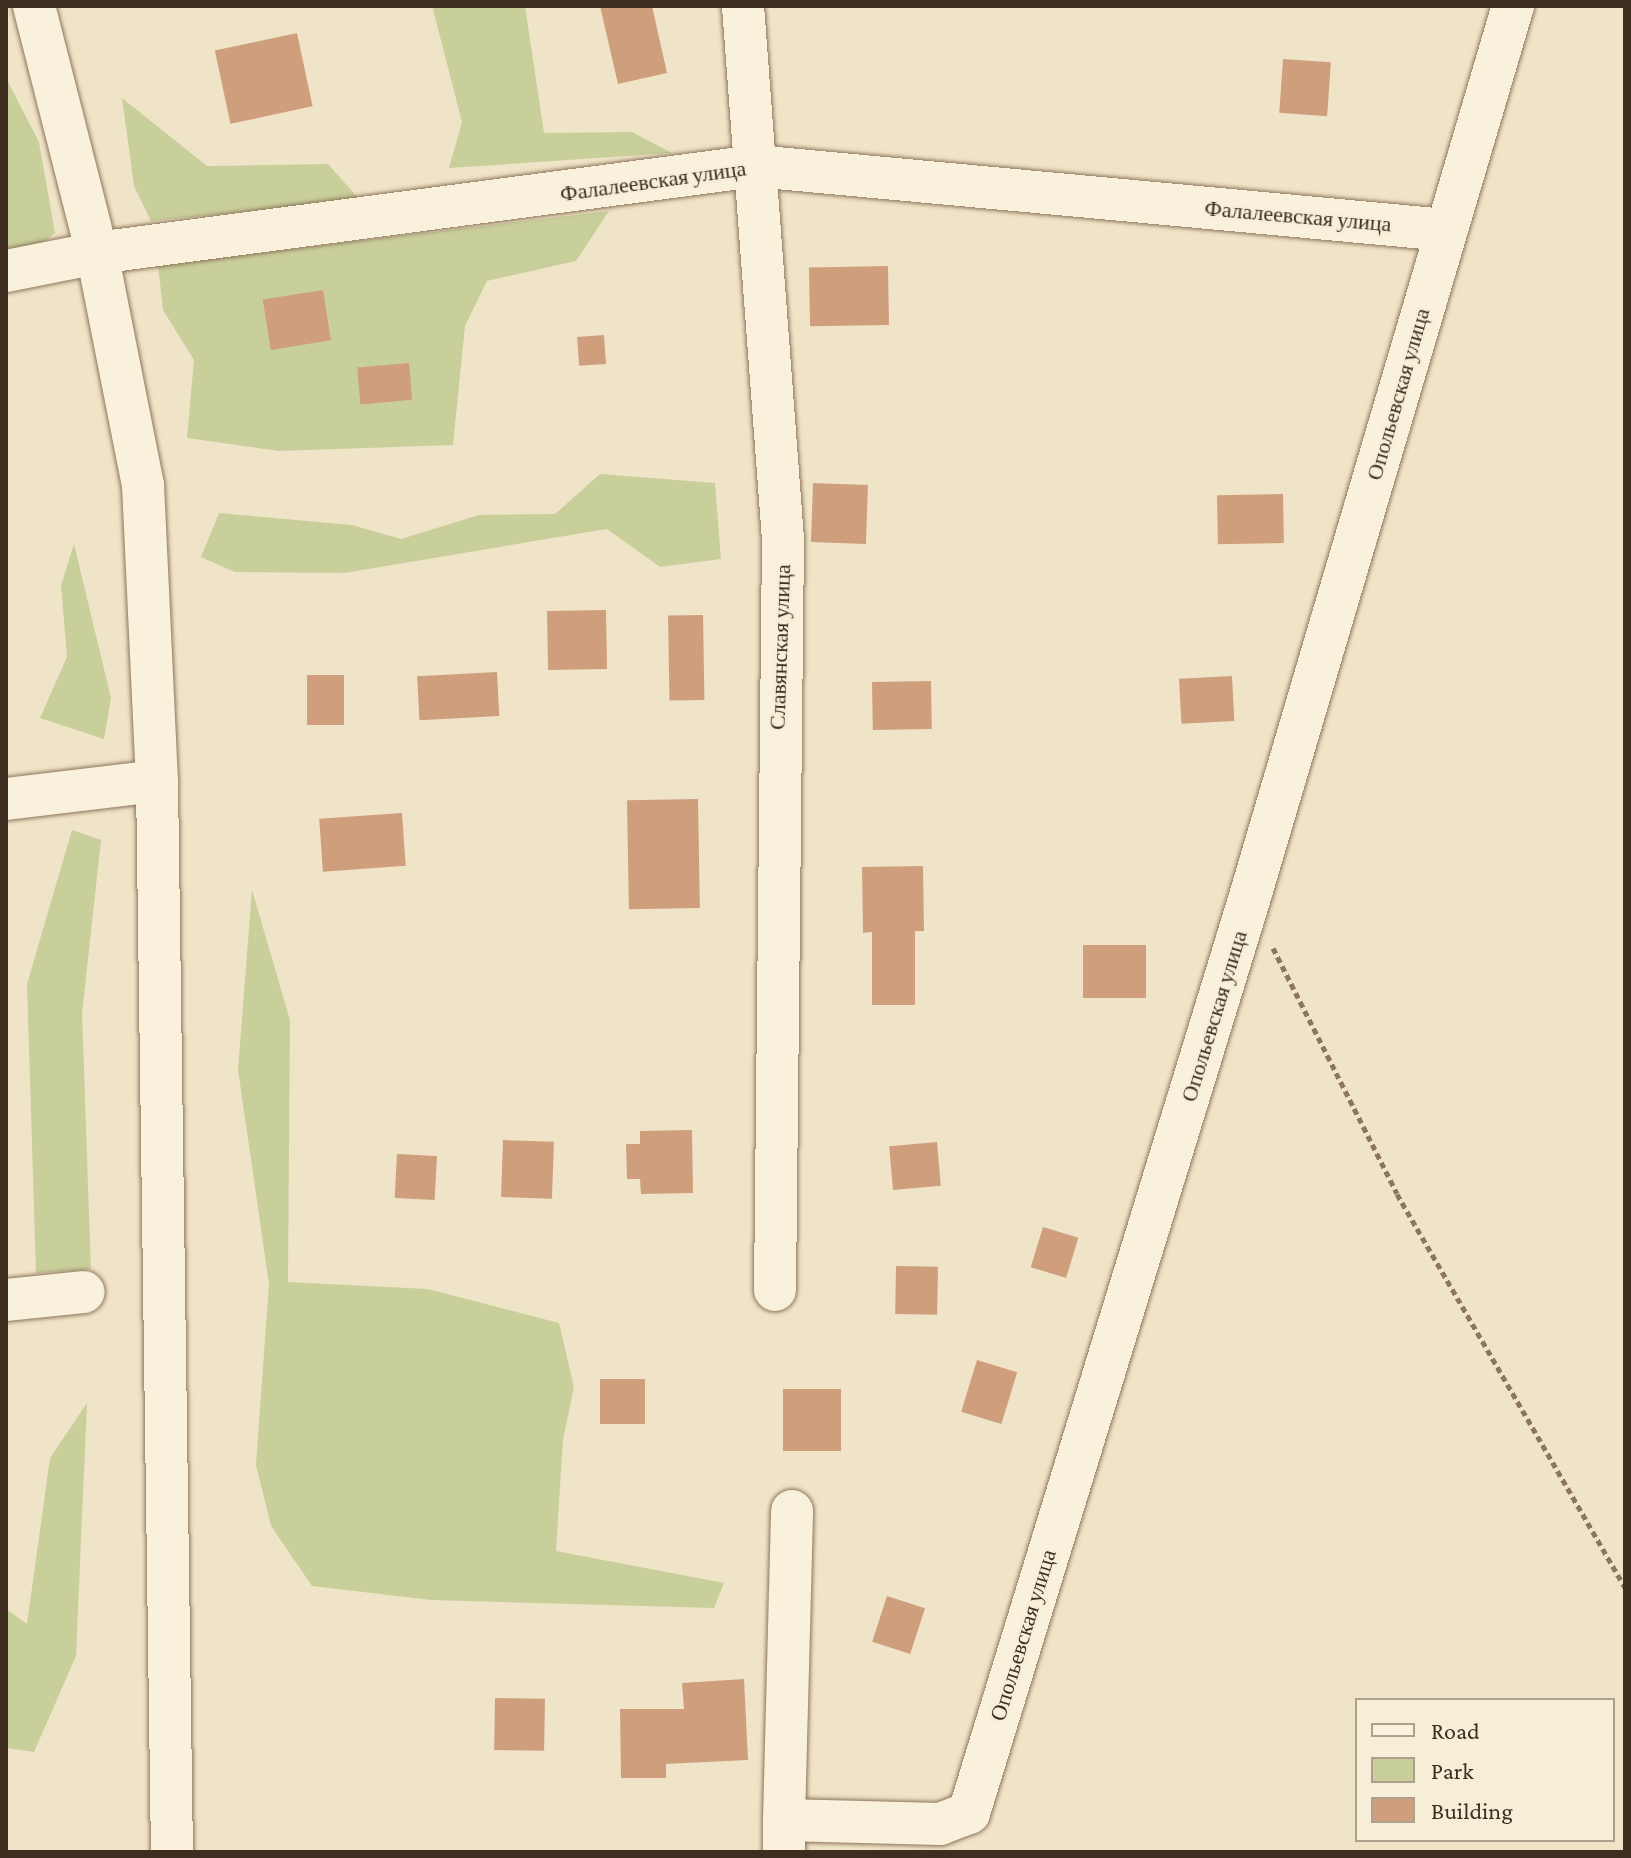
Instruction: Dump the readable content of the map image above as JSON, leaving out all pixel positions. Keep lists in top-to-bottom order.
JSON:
{
  "streets": {
    "street": ["Фалалеевская улица", "Опольевская улица", "Славянская улица"]
  },
  "crossings": [
    ["Фалалеевская улица", "Опольевская улица"],
    ["Фалалеевская улица", "Славянская улица"]
  ],
  "legend": ["Road", "Park", "Building"]
}
